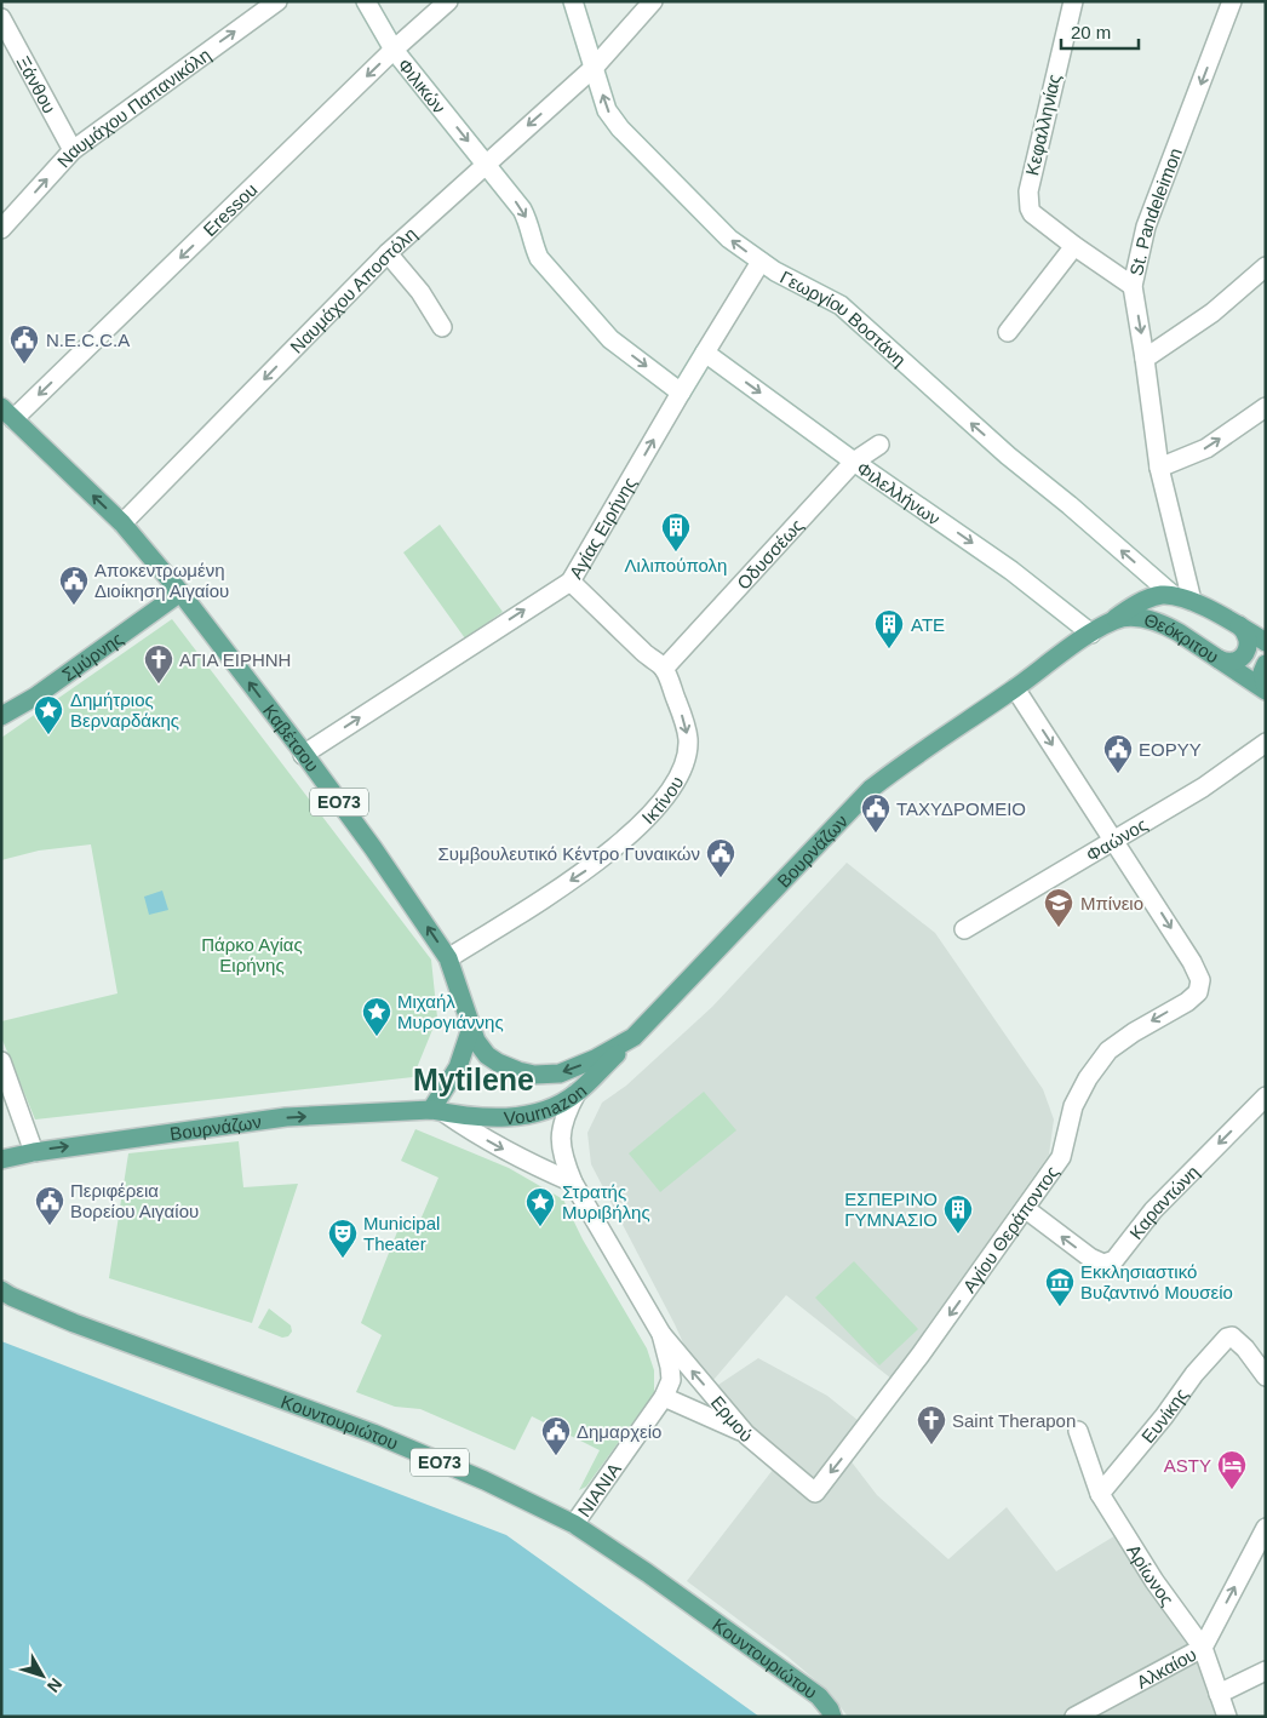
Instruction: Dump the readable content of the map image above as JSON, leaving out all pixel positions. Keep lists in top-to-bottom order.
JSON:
{
  "streets": {
    "main road": [
      "Θεόκριτου",
      "Σμύρνης",
      "Καβέτσου",
      "ΕΟ73",
      "Βουρνάζων",
      "Vournazon",
      "Κουντουριώτου"
    ],
    "street": [
      "Ξάνθου",
      "Φιλικών",
      "Ναυμάχου Παπανικόλη",
      "Κεφαλληνίας",
      "Eressou",
      "St. Pandeleimon",
      "Ναυμάχου Αποστόλη",
      "Γεωργίου Βοστάνη",
      "Φιλελλήνων",
      "Αγίας Ειρήνης",
      "Οδυσσέως",
      "Ικτίνου",
      "Φαώνος",
      "Καραντώνη",
      "Αγίου Θεράποντος",
      "Ευνίκης",
      "Ερμού",
      "NIANIA",
      "Αρίωνος",
      "Αλκαίου"
    ]
  },
  "crossings": [
    ["Ξάνθου", "Ναυμάχου Παπανικόλη"],
    ["Φιλικών", "Eressou"],
    ["Φιλικών", "Ναυμάχου Αποστόλη"],
    ["Eressou", "Καβέτσου"],
    ["Ναυμάχου Αποστόλη", "Γεωργίου Βοστάνη"],
    ["Ναυμάχου Αποστόλη", "Καβέτσου"],
    ["Γεωργίου Βοστάνη", "Αγίας Ειρήνης"],
    ["Φιλελλήνων", "Αγίας Ειρήνης"],
    ["Φιλελλήνων", "Οδυσσέως"],
    ["Φιλελλήνων", "Θεόκριτου"],
    ["Φιλελλήνων", "Βουρνάζων"],
    ["Αγίας Ειρήνης", "Καβέτσου"],
    ["Αγίας Ειρήνης", "Ικτίνου"],
    ["Οδυσσέως", "Ικτίνου"],
    ["Θεόκριτου", "Βουρνάζων"],
    ["Σμύρνης", "Καβέτσου"],
    ["Καβέτσου", "Ικτίνου"],
    ["Καβέτσου", "Βουρνάζων"],
    ["Φαώνος", "Αγίου Θεράποντος"],
    ["Βουρνάζων", "Vournazon"],
    ["Καραντώνη", "Αγίου Θεράποντος"],
    ["Αγίου Θεράποντος", "Ερμού"],
    ["Ευνίκης", "Αρίωνος"],
    ["Κουντουριώτου", "NIANIA"],
    ["Αρίωνος", "Αλκαίου"]
  ],
  "one_way": [
    "Φιλικών",
    "Ναυμάχου Παπανικόλη",
    "Eressou",
    "St. Pandeleimon",
    "Ναυμάχου Αποστόλη",
    "Φιλελλήνων",
    "Αγίας Ειρήνης",
    "Καβέτσου",
    "Ικτίνου",
    "Καραντώνη",
    "Αγίου Θεράποντος",
    "Αλκαίου"
  ],
  "districts": ["Mytilene"],
  "parks": ["Πάρκο Αγίας Ειρήνης"],
  "places": {
    "public building": [
      "N.E.C.C.A",
      "Αποκεντρωμένη Διοίκηση Αιγαίου",
      "EOPYY",
      "ΤΑΧΥΔΡΟΜΕΙΟ",
      "Συμβουλευτικό Κέντρο Γυναικών",
      "Περιφέρεια Βορείου Αιγαίου",
      "Δημαρχείο"
    ],
    "building": ["Λιλιπούπολη", "ΑΤΕ", "ΕΣΠΕΡΙΝΟ ΓΥΜΝΑΣΙΟ"],
    "church": ["ΑΓIA ΕΙΡΗΝΗ", "Saint Therapon"],
    "place": ["Δημήτριος Βερναρδάκης", "Μιχαήλ Μυρογιάννης", "Στρατής Μυριβήλης"],
    "school or university": ["Μπίνειο"],
    "theatre": ["Municipal Theater"],
    "museum": ["Εκκλησιαστικό Βυζαντινό Μουσείο"],
    "hotel": ["ASTY"]
  },
  "scale_bar": "20 m",
  "north": "bottom right"
}
